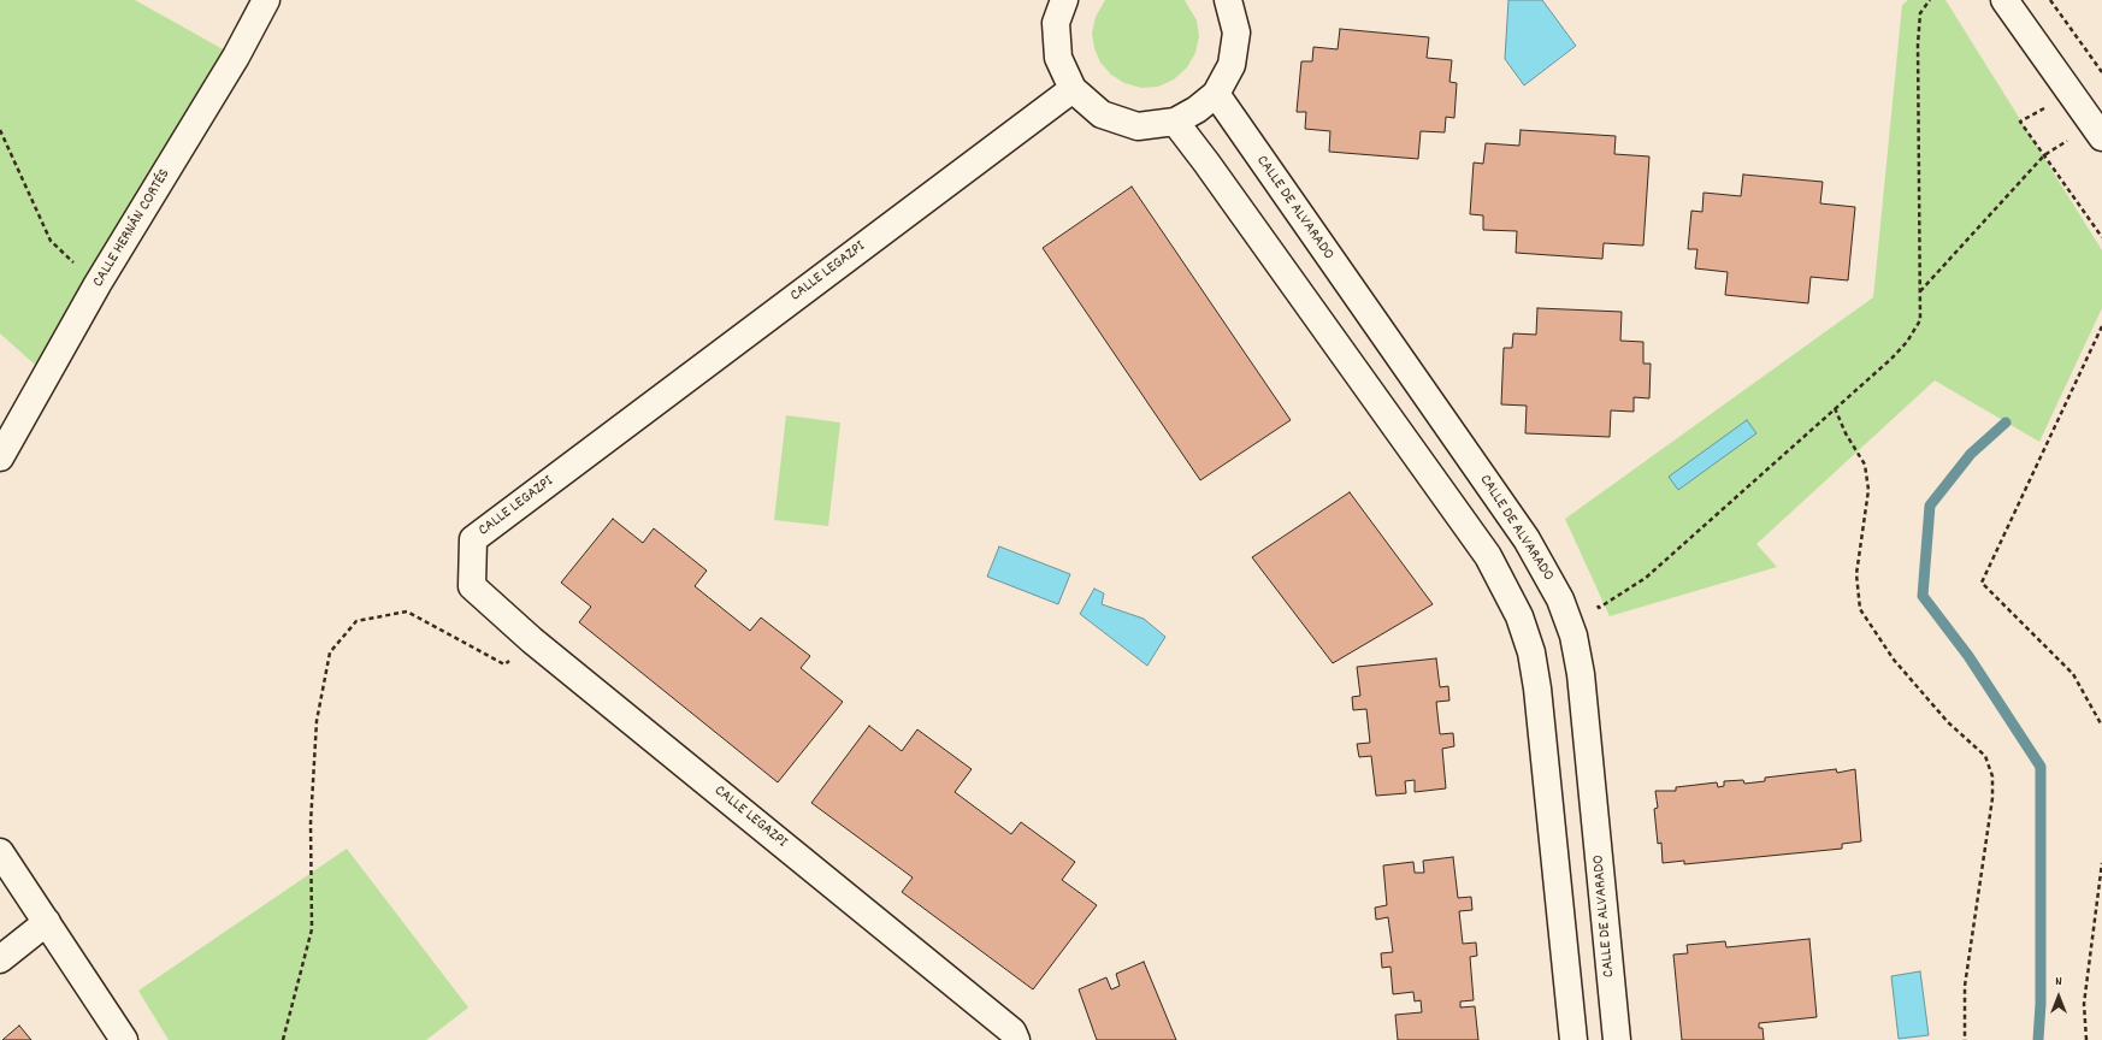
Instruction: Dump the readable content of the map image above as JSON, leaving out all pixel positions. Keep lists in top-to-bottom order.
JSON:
{
  "streets": {
    "street": ["CALLE DE ALVARADO", "CALLE HERNÁN CORTÉS", "CALLE LEGAZPI"]
  },
  "north": "top"
}
